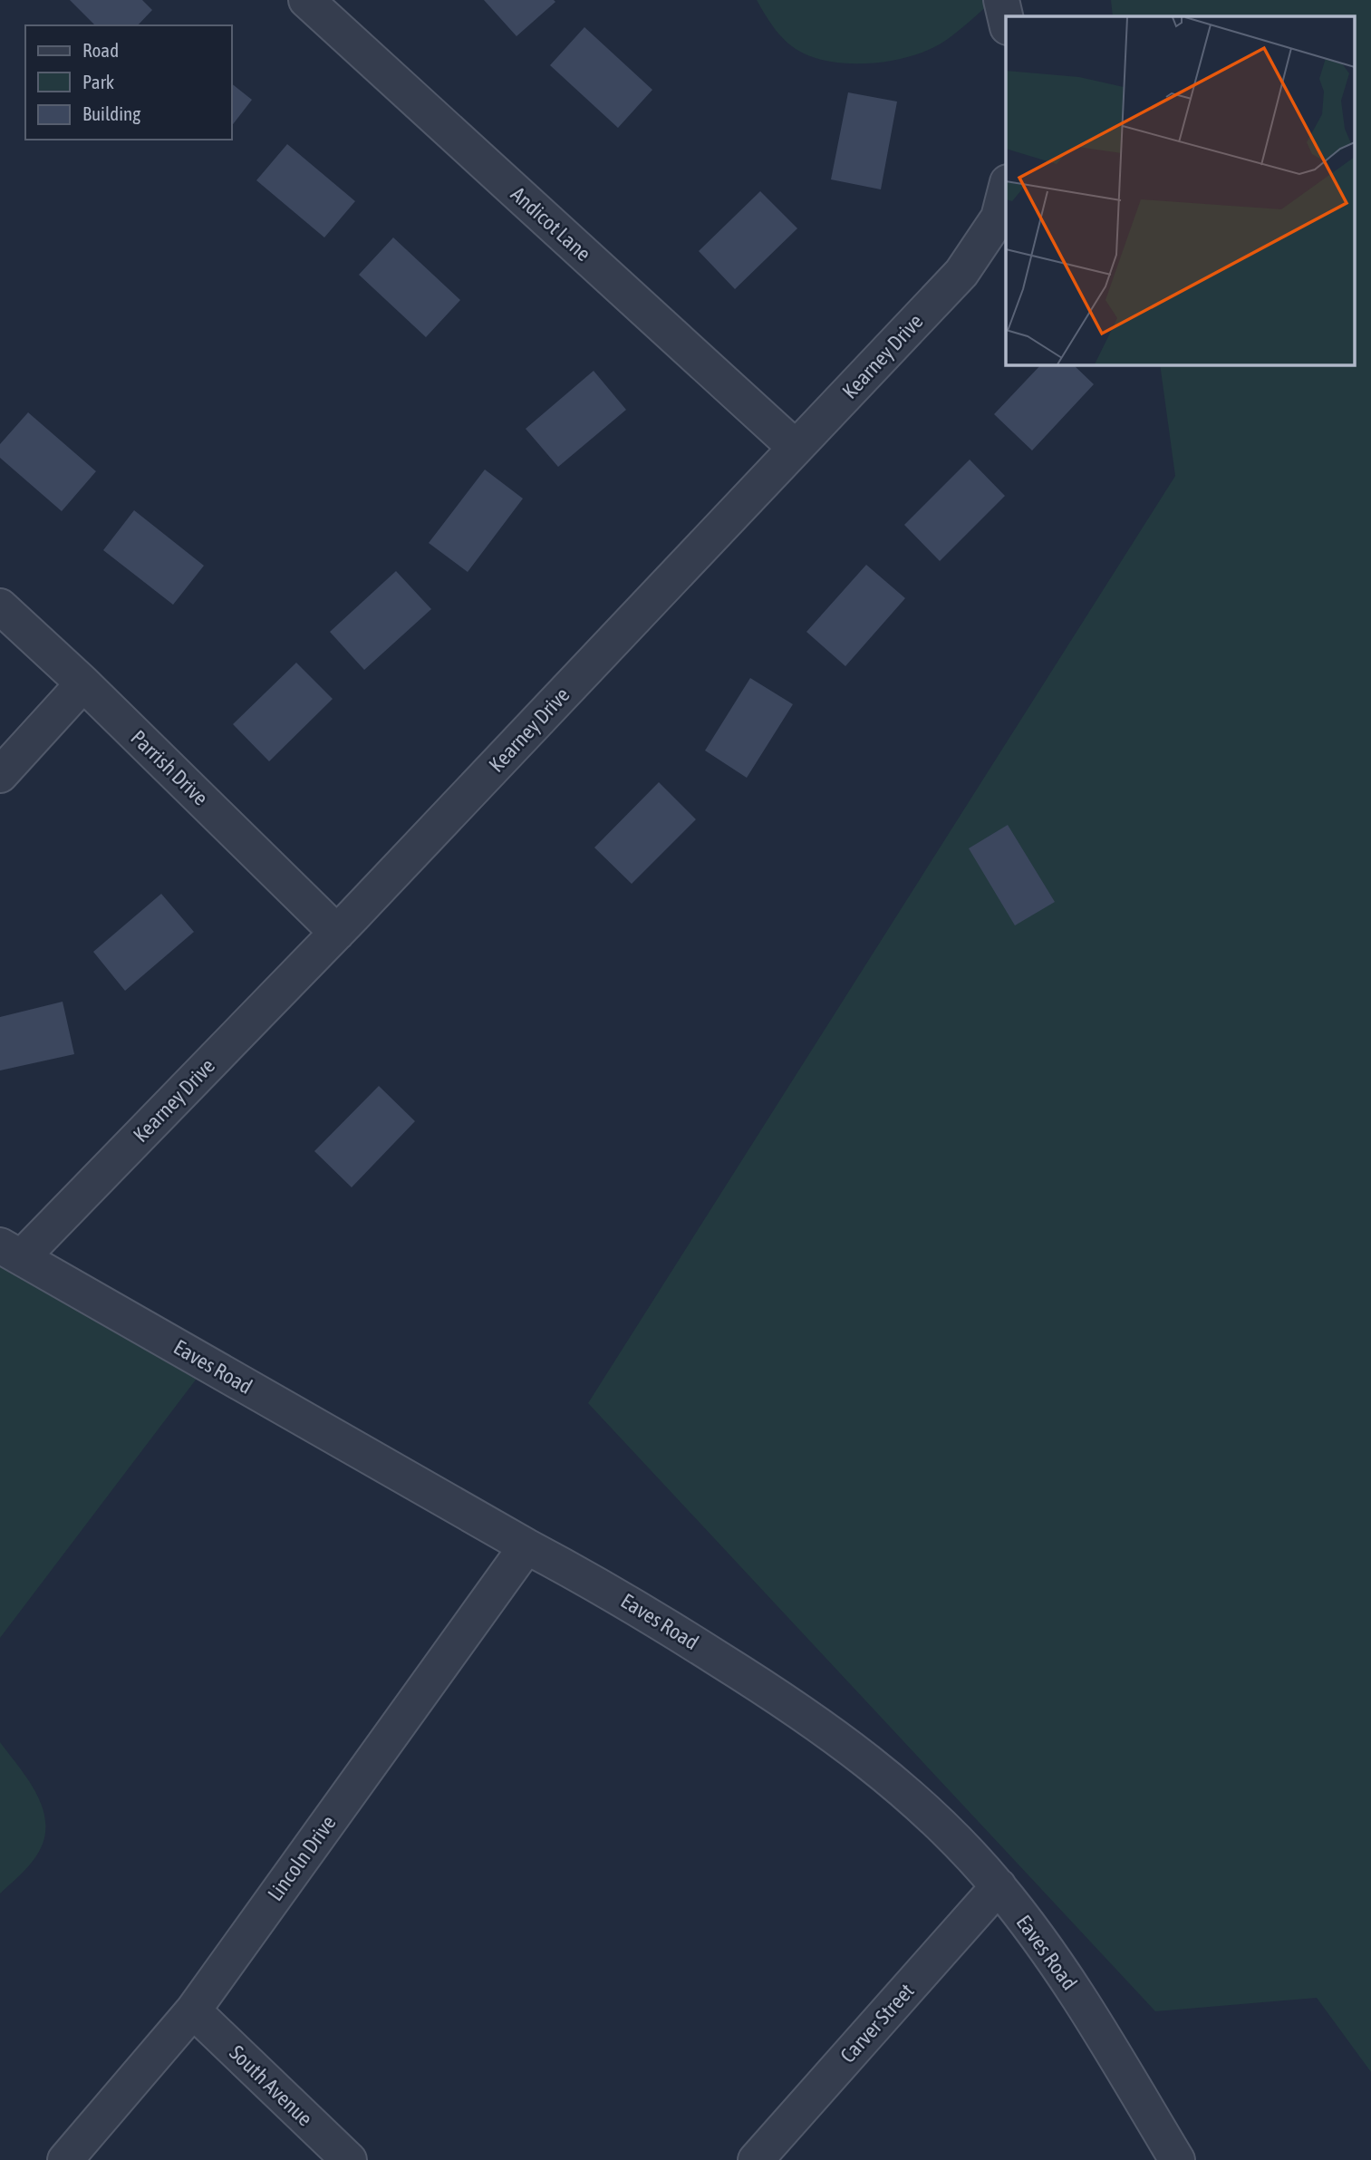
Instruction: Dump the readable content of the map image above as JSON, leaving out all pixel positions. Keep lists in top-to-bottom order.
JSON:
{
  "streets": {
    "street": [
      "Andicot Lane",
      "Kearney Drive",
      "Parrish Drive",
      "Eaves Road",
      "Lincoln Drive",
      "Carver Street",
      "South Avenue"
    ]
  },
  "crossings": [
    ["Andicot Lane", "Kearney Drive"],
    ["Kearney Drive", "Parrish Drive"],
    ["Kearney Drive", "Eaves Road"],
    ["Eaves Road", "Lincoln Drive"],
    ["Eaves Road", "Carver Street"],
    ["Lincoln Drive", "South Avenue"]
  ],
  "legend": ["Road", "Park", "Building"]
}
